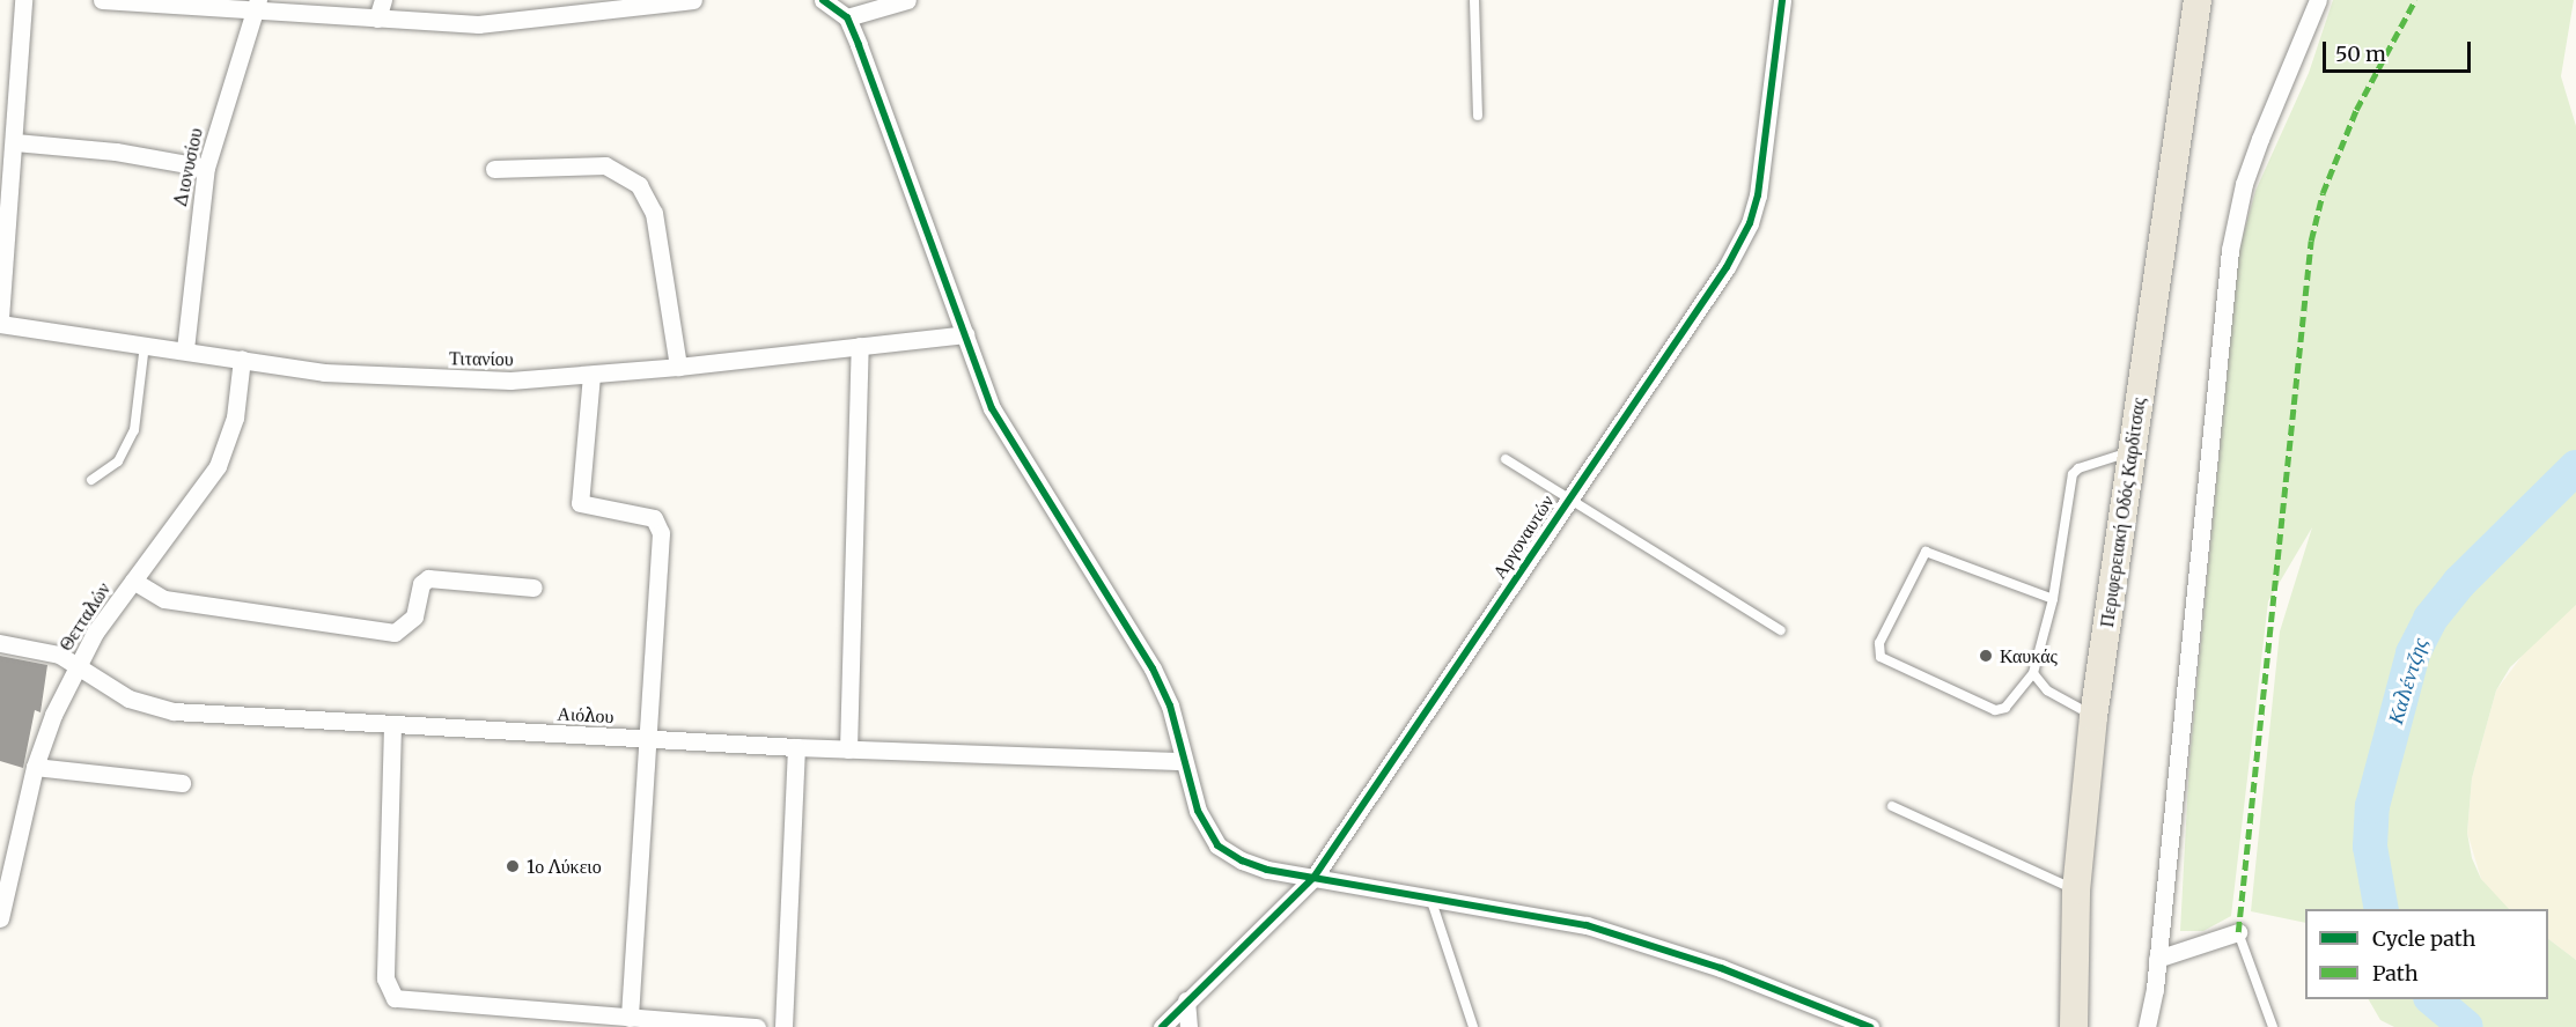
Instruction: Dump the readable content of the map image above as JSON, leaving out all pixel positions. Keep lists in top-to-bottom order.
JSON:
{
  "streets": {
    "main road": ["Περιφερειακή Οδός Καρδίτσας"],
    "street": [
      "Διονυσίου",
      "Τιτανίου",
      "Αργοναυτών",
      "Θετταλών",
      "Αιόλου"
    ]
  },
  "crossings": [
    ["Διονυσίου", "Τιτανίου"],
    ["Τιτανίου", "Θετταλών"],
    ["Θετταλών", "Αιόλου"]
  ],
  "water": ["Καλέντζης"],
  "places": ["Καυκάς", "1ο Λύκειο"],
  "legend": ["Cycle path", "Path"],
  "scale_bar": "50 m"
}
